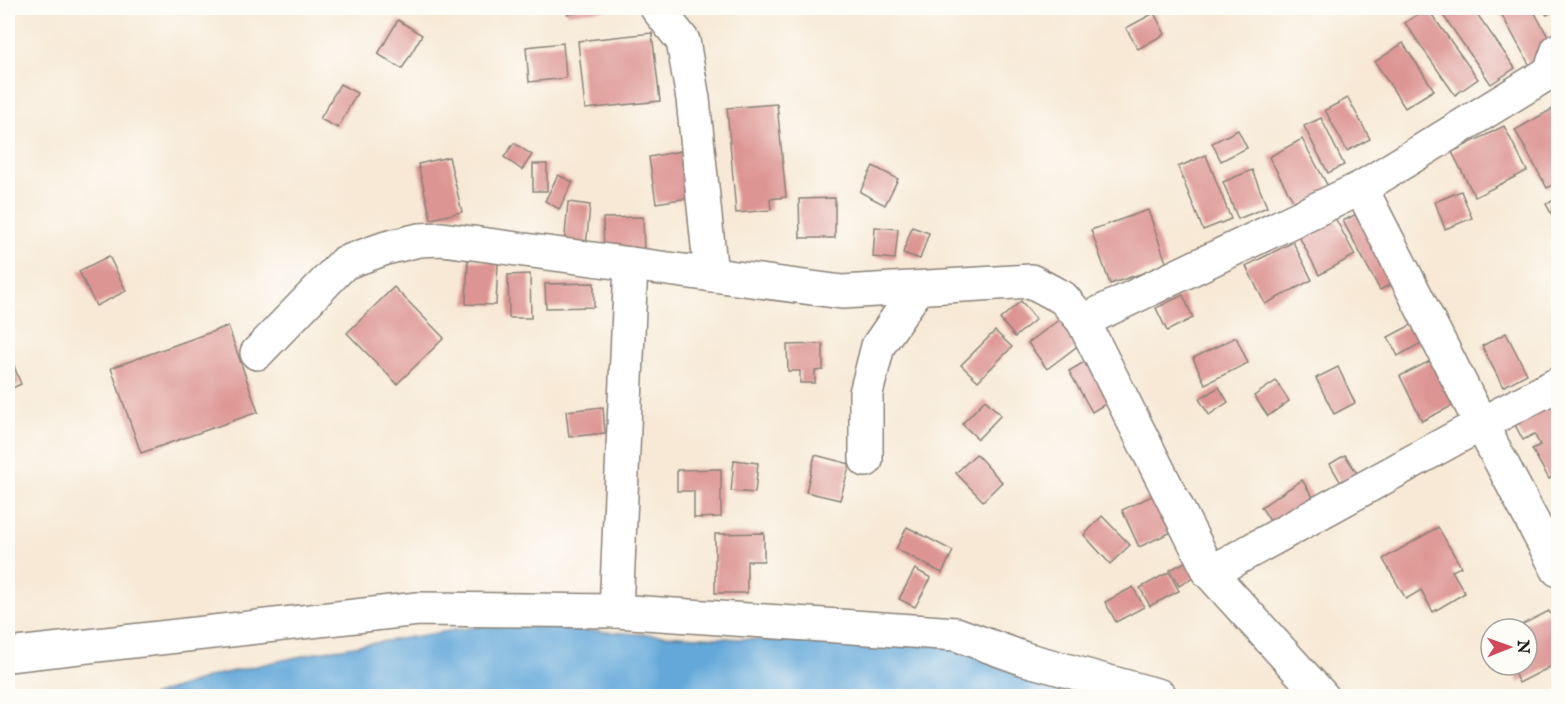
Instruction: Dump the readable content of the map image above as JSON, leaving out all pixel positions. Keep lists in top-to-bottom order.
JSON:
{
  "north": "right"
}
